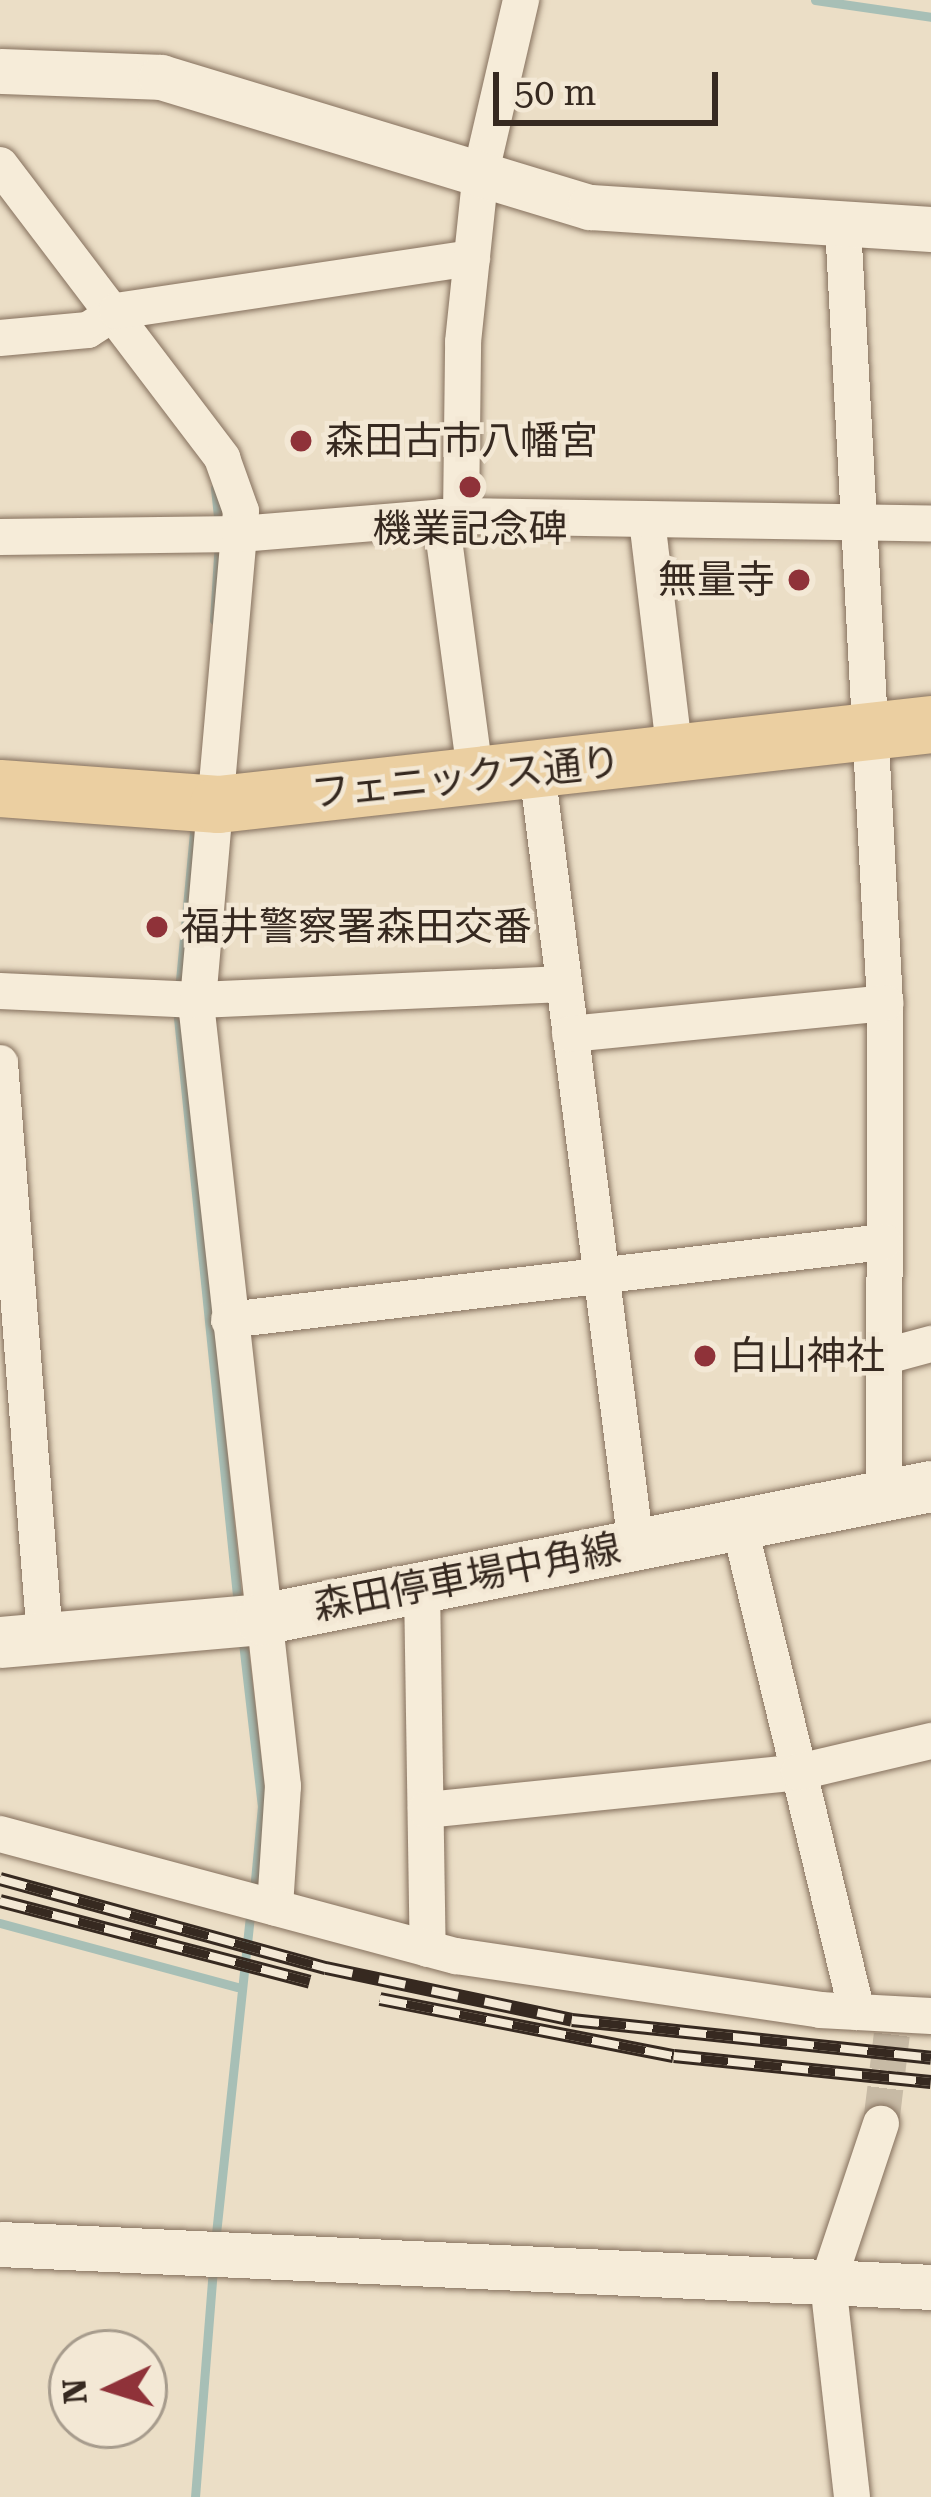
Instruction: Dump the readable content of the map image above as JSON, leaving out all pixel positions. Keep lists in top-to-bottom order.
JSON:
{
  "streets": {
    "main road": ["フェニックス通り", "森田停車場中角線"]
  },
  "places": [
    "森田古市八幡宮",
    "機業記念碑",
    "無量寺",
    "福井警察署森田交番",
    "白山神社"
  ],
  "scale_bar": "50 m",
  "north": "left"
}
